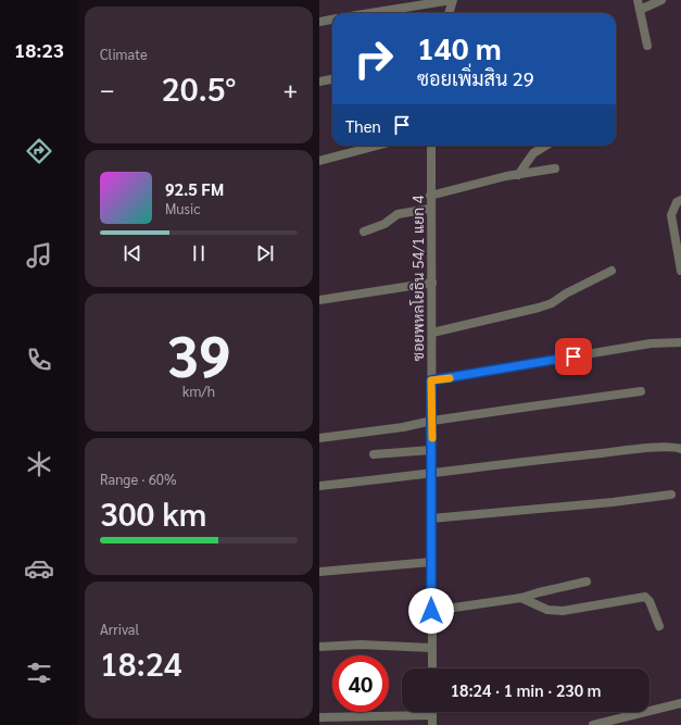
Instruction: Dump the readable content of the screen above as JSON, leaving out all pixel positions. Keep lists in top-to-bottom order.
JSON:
{
  "streets": {
    "street": ["ซอยพหลโยธิน 54/1 แยก 4"]
  },
  "page": {
    "tabs": "18:23",
    "tile": [
      "Climate",
      ["39", "km/h"],
      ["Range · 60%", "300 km"],
      ["Arrival", "18:24"]
    ],
    "turn": ["140 m", "ซอยเพิ่มสิน 29"],
    "heat": ["−", "20.5°", "+"],
    "then": "Then",
    "song": ["92.5 FM", "Music"],
    "limit": "40",
    "trip": "18:24 · 1 min · 230 m"
  }
}
